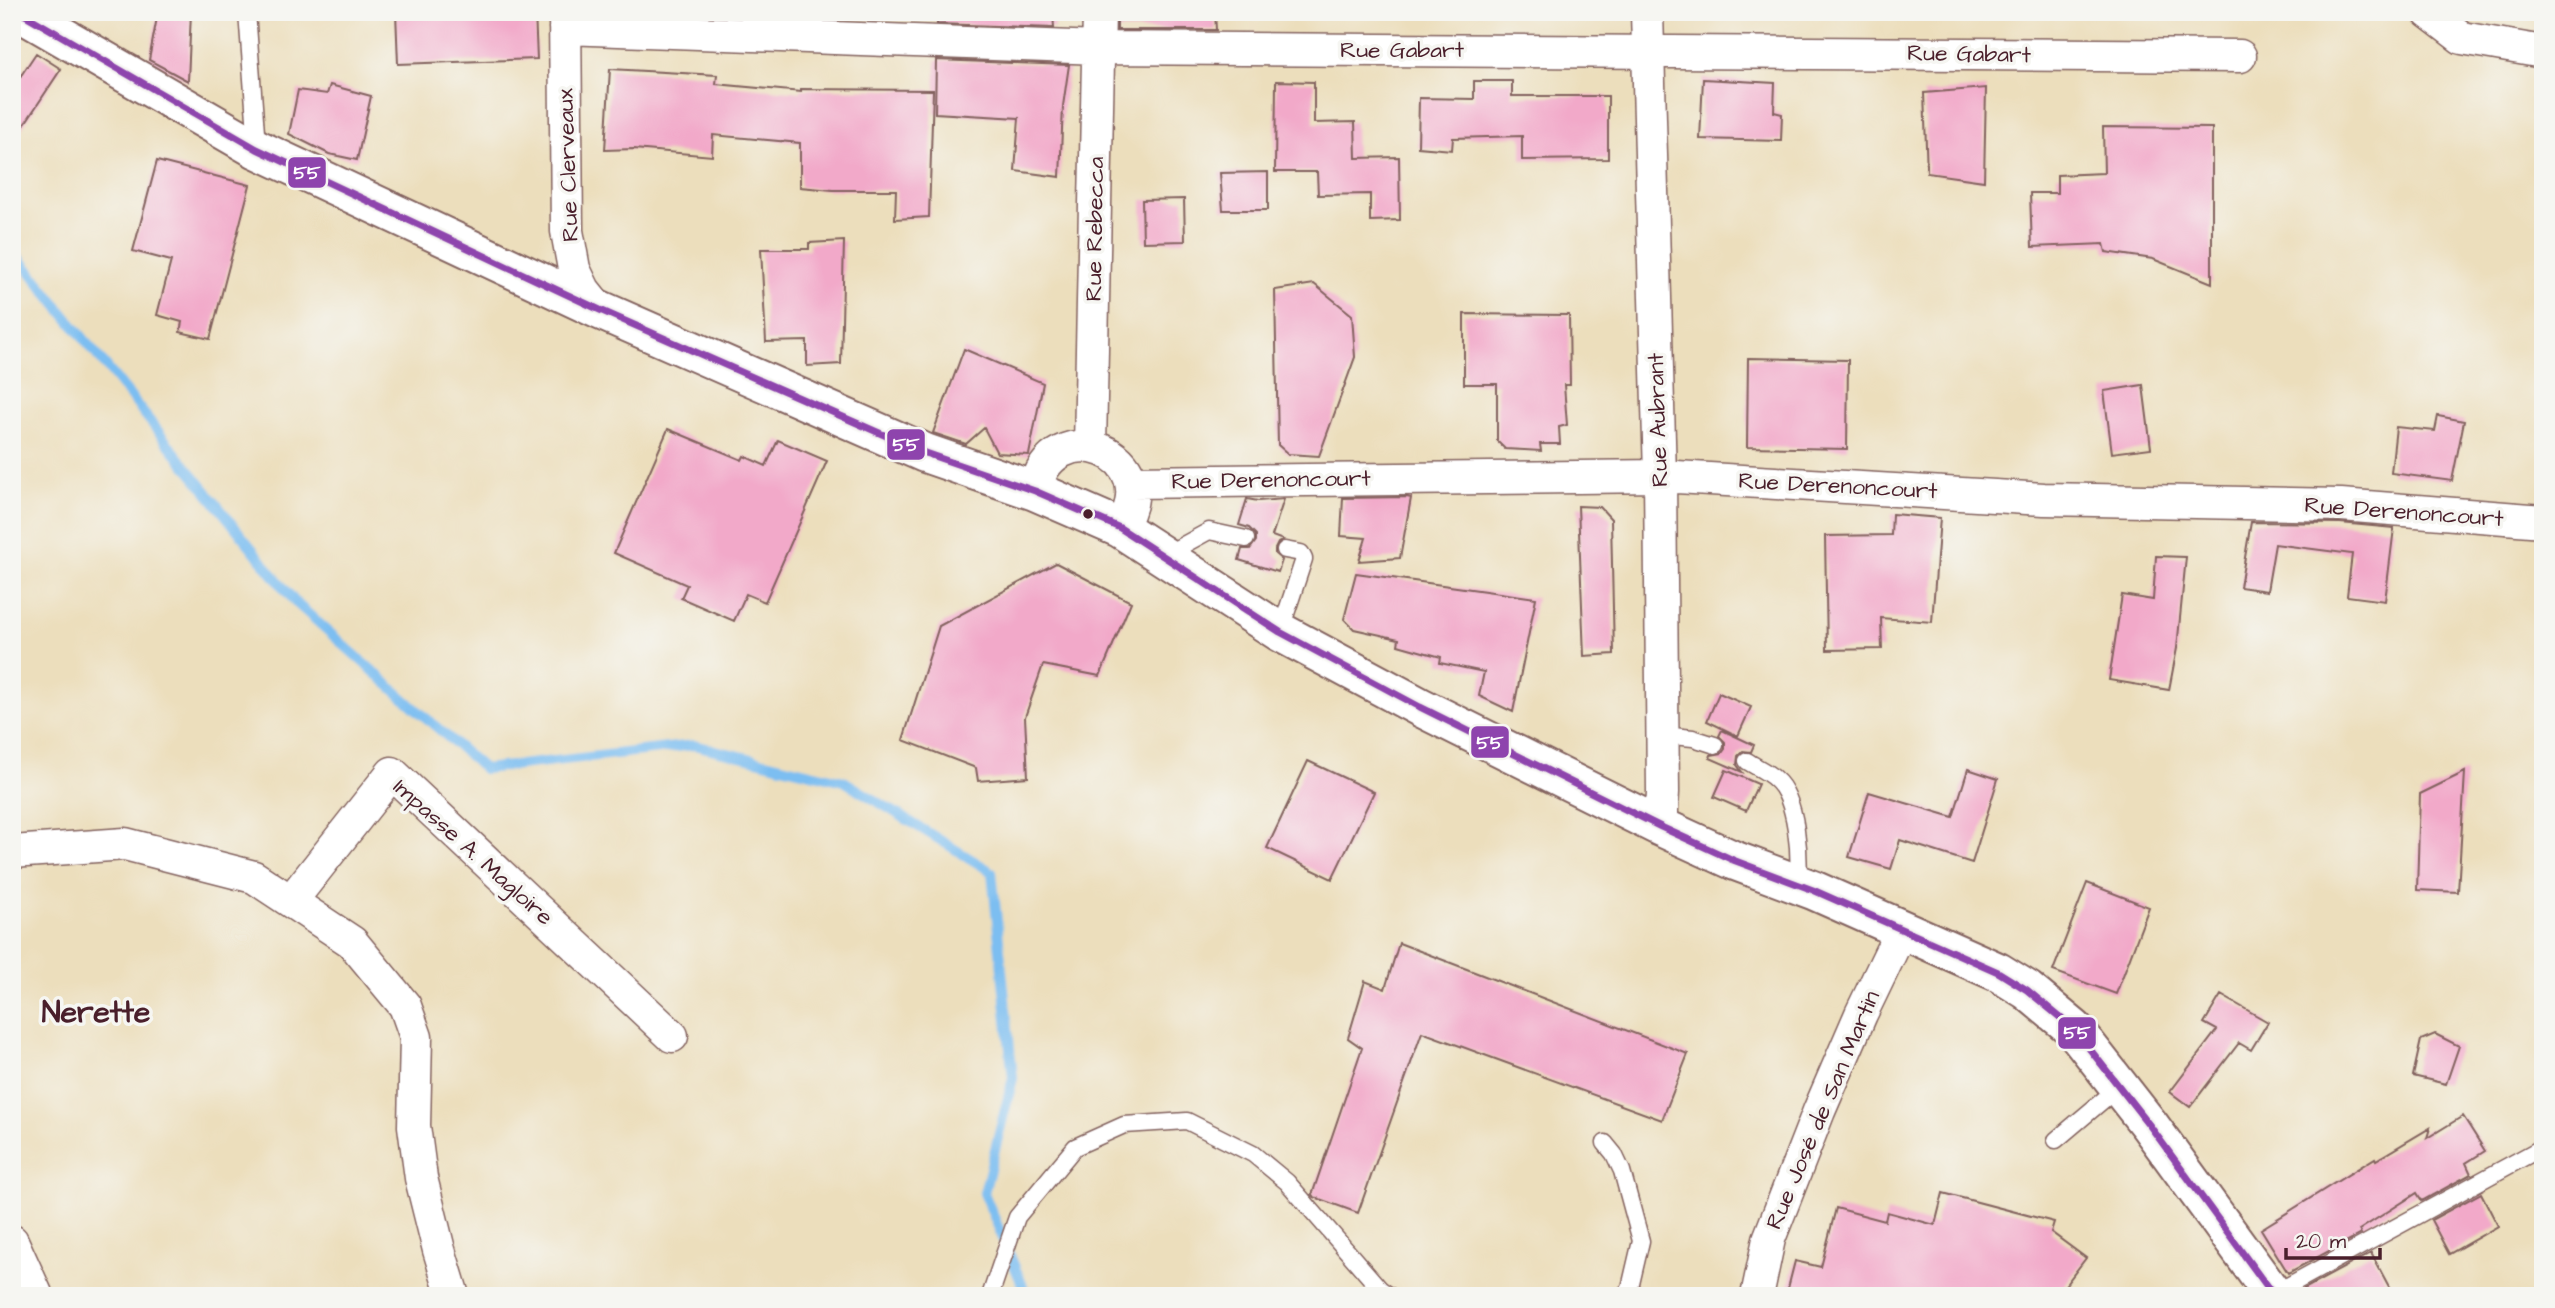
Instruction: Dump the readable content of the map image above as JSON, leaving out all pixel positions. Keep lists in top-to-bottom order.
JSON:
{
  "streets": {
    "street": [
      "Rue Gabart",
      "Rue Clerveaux",
      "Rue Rebecca",
      "Rue Aubrant",
      "Rue Derenoncourt",
      "Impasse A. Magloire",
      "Rue José de San Martin"
    ]
  },
  "crossings": [
    ["Rue Gabart", "Rue Clerveaux"],
    ["Rue Gabart", "Rue Rebecca"],
    ["Rue Gabart", "Rue Aubrant"],
    ["Rue Aubrant", "Rue Derenoncourt"]
  ],
  "districts": ["Nerette"],
  "lines": ["transit line 55"],
  "scale_bar": "20 m"
}
